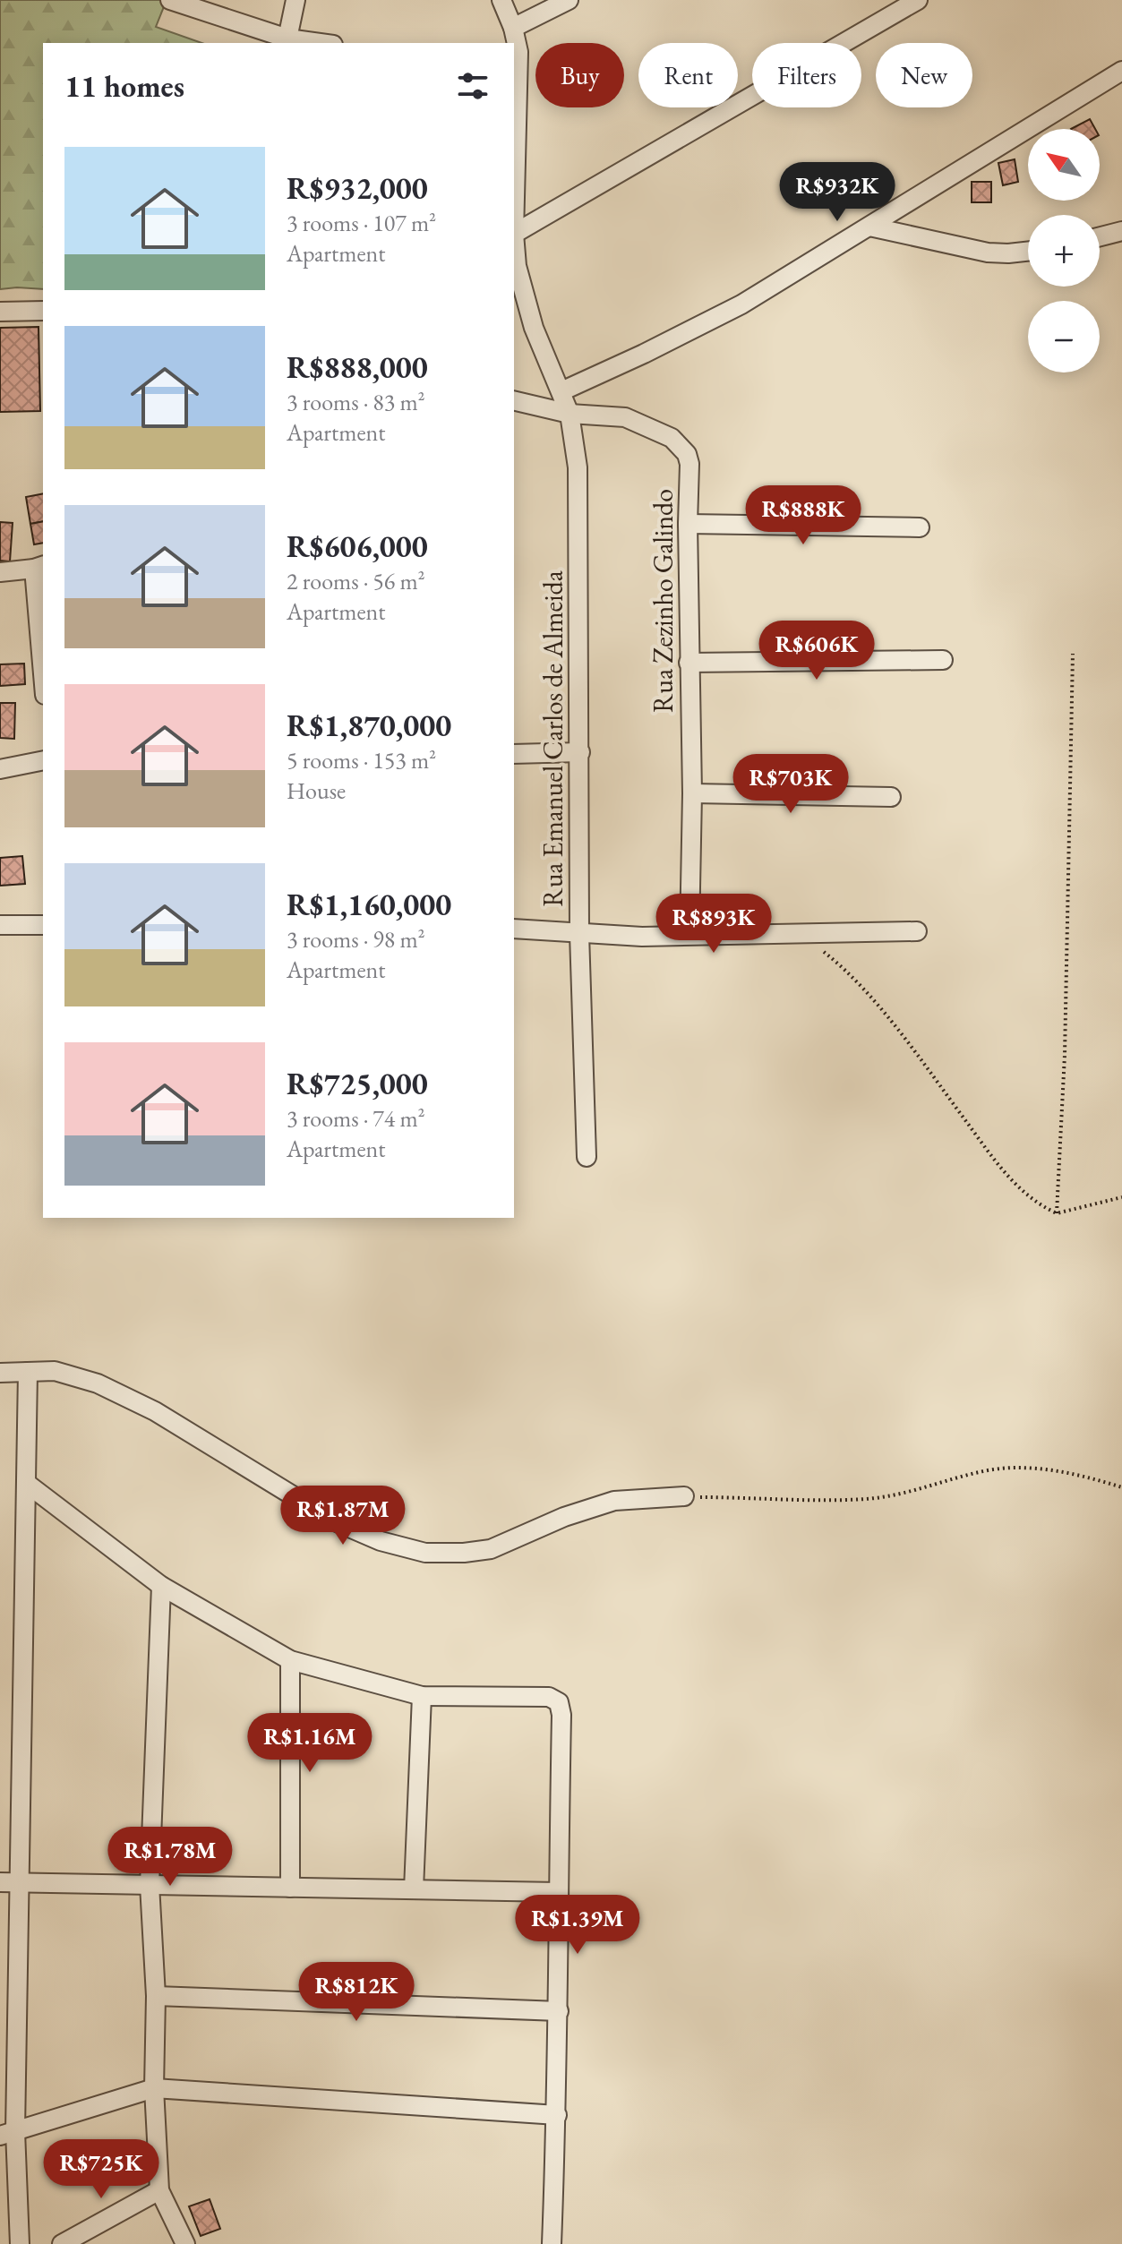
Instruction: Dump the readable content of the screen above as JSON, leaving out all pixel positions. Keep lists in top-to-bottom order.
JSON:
{
  "streets": {
    "street": ["Rua Zezinho Galindo", "Rua Emanuel Carlos de Almeida"]
  },
  "crossings": [
    ["Rua Zezinho Galindo", "Rua Emanuel Carlos de Almeida"]
  ],
  "north": "top left",
  "page": {
    "chip": [
      "Buy",
      "Rent",
      "Filters",
      "New"
    ],
    "heading": "11 homes",
    "map_buttons": ["+", "−"],
    "list": [
      {
        "name": "R$932,000",
        "note": "3 rooms · 107 m² · Apartment"
      },
      {
        "name": "R$888,000",
        "note": "3 rooms · 83 m² · Apartment"
      },
      {
        "name": "R$606,000",
        "note": "2 rooms · 56 m² · Apartment"
      },
      {
        "name": "R$1,870,000",
        "note": "5 rooms · 153 m² · House"
      },
      {
        "name": "R$1,160,000",
        "note": "3 rooms · 98 m² · Apartment"
      },
      {
        "name": "R$725,000",
        "note": "3 rooms · 74 m² · Apartment"
      }
    ],
    "price": [
      "R$932K",
      "R$888K",
      "R$606K",
      "R$703K",
      "R$893K",
      "R$1.87M",
      "R$1.16M",
      "R$1.78M",
      "R$1.39M",
      "R$812K",
      "R$725K"
    ]
  }
}
